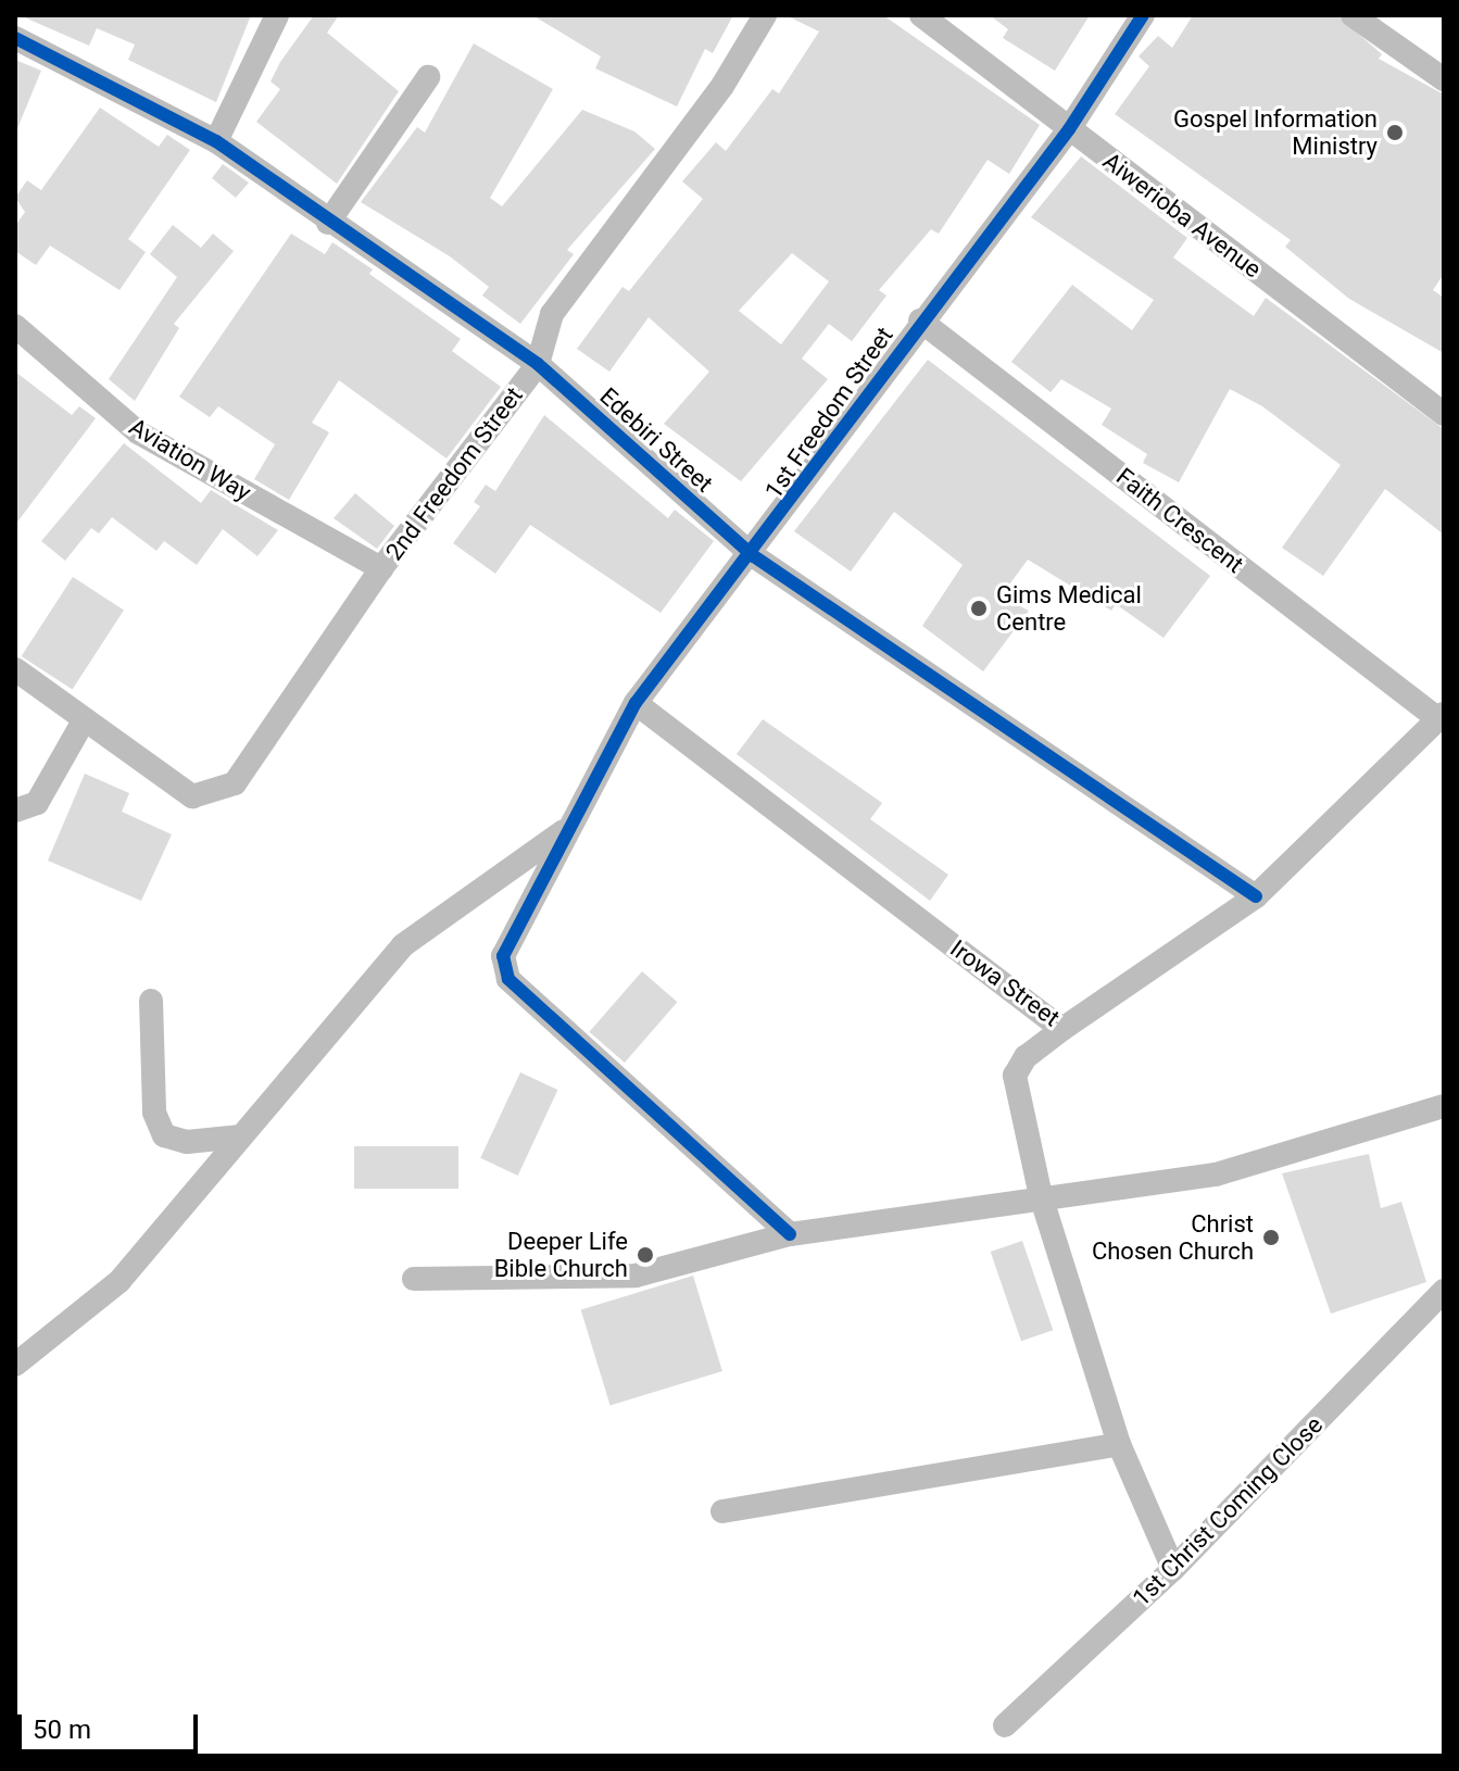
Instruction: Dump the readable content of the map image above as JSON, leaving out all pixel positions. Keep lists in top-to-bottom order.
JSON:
{
  "streets": {
    "street": [
      "Aiwerioba Avenue",
      "1st Freedom Street",
      "Edebiri Street",
      "Aviation Way",
      "2nd Freedom Street",
      "Faith Crescent",
      "Irowa Street",
      "1st Christ Coming Close"
    ]
  },
  "crossings": [
    ["Aiwerioba Avenue", "1st Freedom Street"],
    ["1st Freedom Street", "Edebiri Street"],
    ["1st Freedom Street", "Faith Crescent"],
    ["1st Freedom Street", "Irowa Street"],
    ["Edebiri Street", "2nd Freedom Street"],
    ["Edebiri Street", "Irowa Street"],
    ["Aviation Way", "2nd Freedom Street"],
    ["Faith Crescent", "Irowa Street"]
  ],
  "places": [
    "Gospel Information Ministry",
    "Gims Medical Centre",
    "Christ Chosen Church",
    "Deeper Life Bible Church"
  ],
  "scale_bar": "50 m"
}
